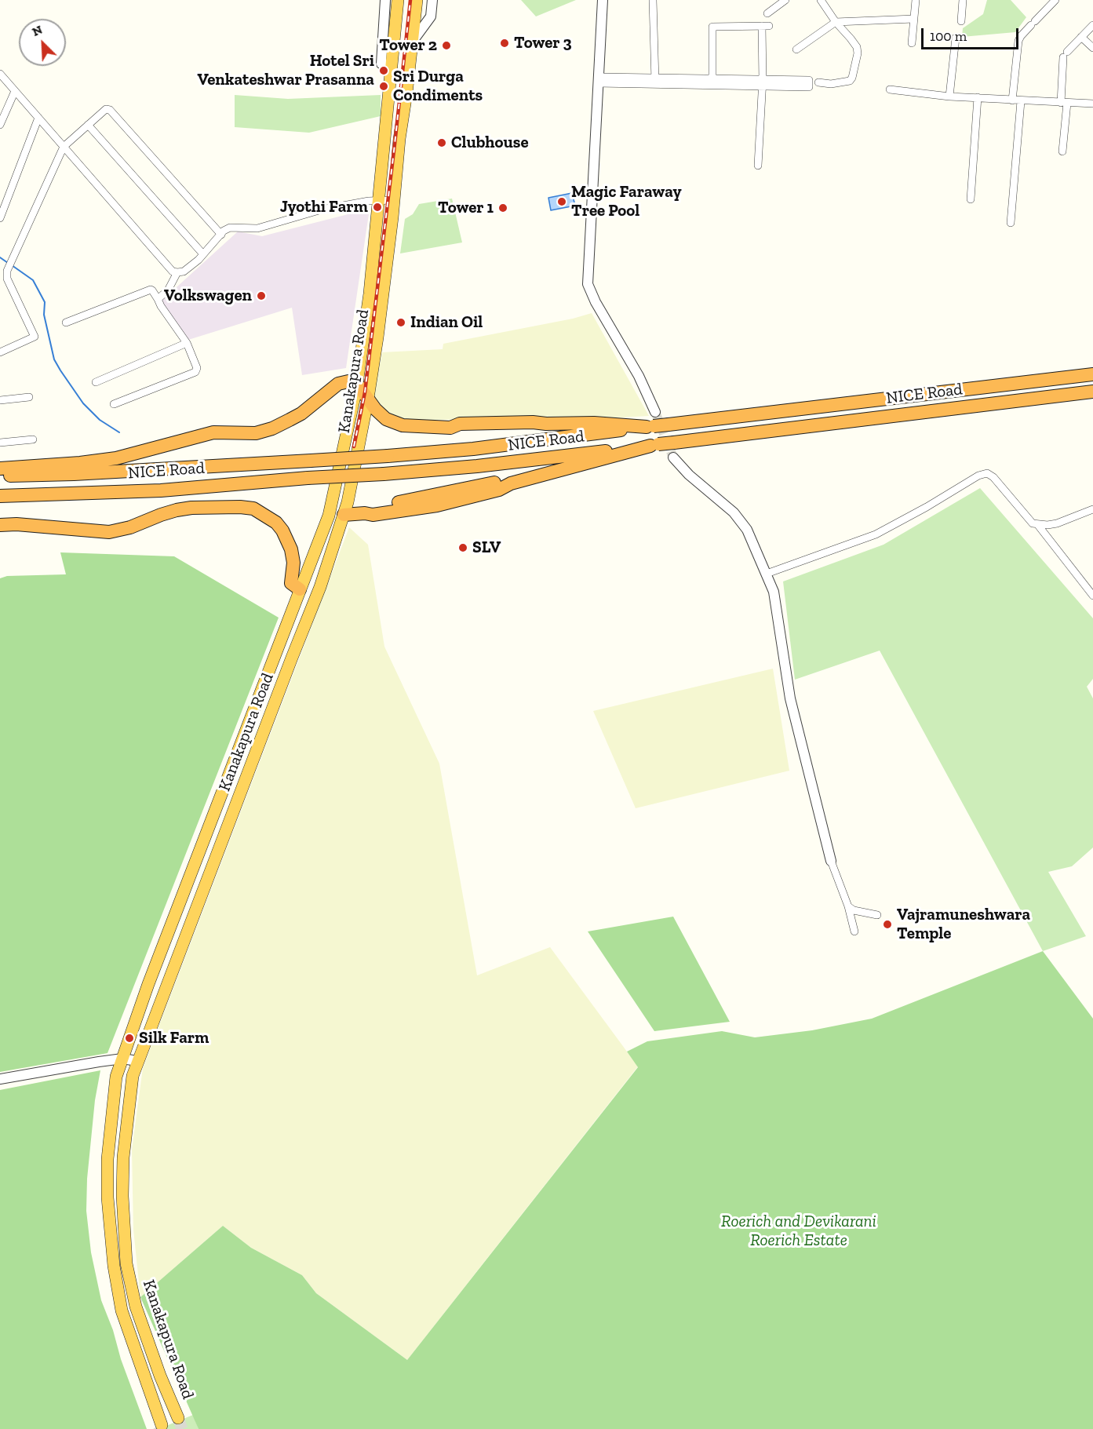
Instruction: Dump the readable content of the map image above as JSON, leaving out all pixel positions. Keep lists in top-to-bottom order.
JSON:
{
  "streets": {
    "highway": ["Kanakapura Road", "NICE Road"]
  },
  "parks": ["Roerich and Devikarani Roerich Estate"],
  "places": [
    "Tower 3",
    "Tower 2",
    "Hotel Sri Venkateshwar Prasanna",
    "Sri Durga Condiments",
    "Clubhouse",
    "Magic Faraway Tree Pool",
    "Jyothi Farm",
    "Tower 1",
    "Volkswagen",
    "Indian Oil",
    "SLV",
    "Vajramuneshwara Temple",
    "Silk Farm"
  ],
  "scale_bar": "100 m",
  "north": "top left"
}
